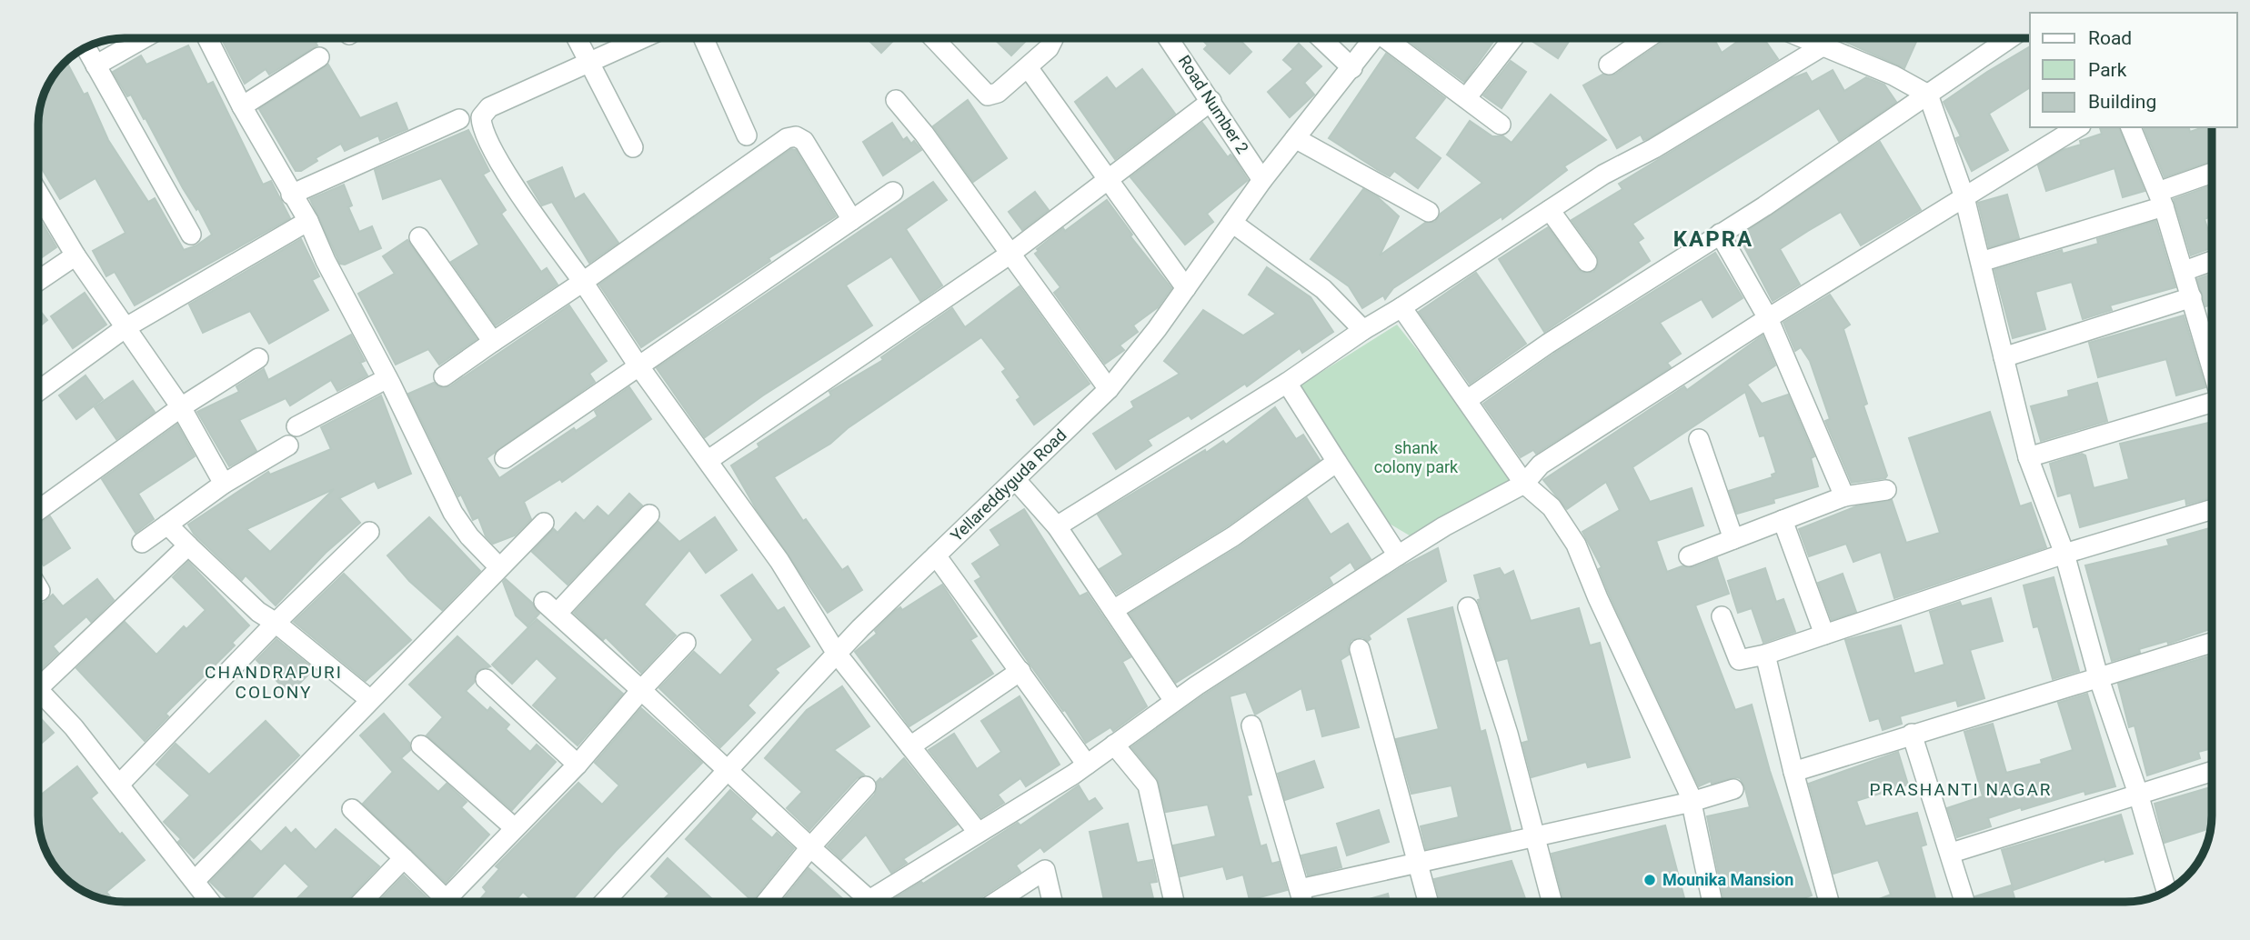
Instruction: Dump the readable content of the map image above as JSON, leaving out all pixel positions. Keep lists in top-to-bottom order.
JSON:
{
  "streets": {
    "street": ["Road Number 2", "Yellareddyguda Road"]
  },
  "crossings": [
    ["Road Number 2", "Yellareddyguda Road"]
  ],
  "districts": ["KAPRA", "CHANDRAPURI COLONY", "PRASHANTI NAGAR"],
  "parks": ["shank colony park"],
  "places": ["Mounika Mansion"],
  "legend": ["Road", "Park", "Building"]
}
